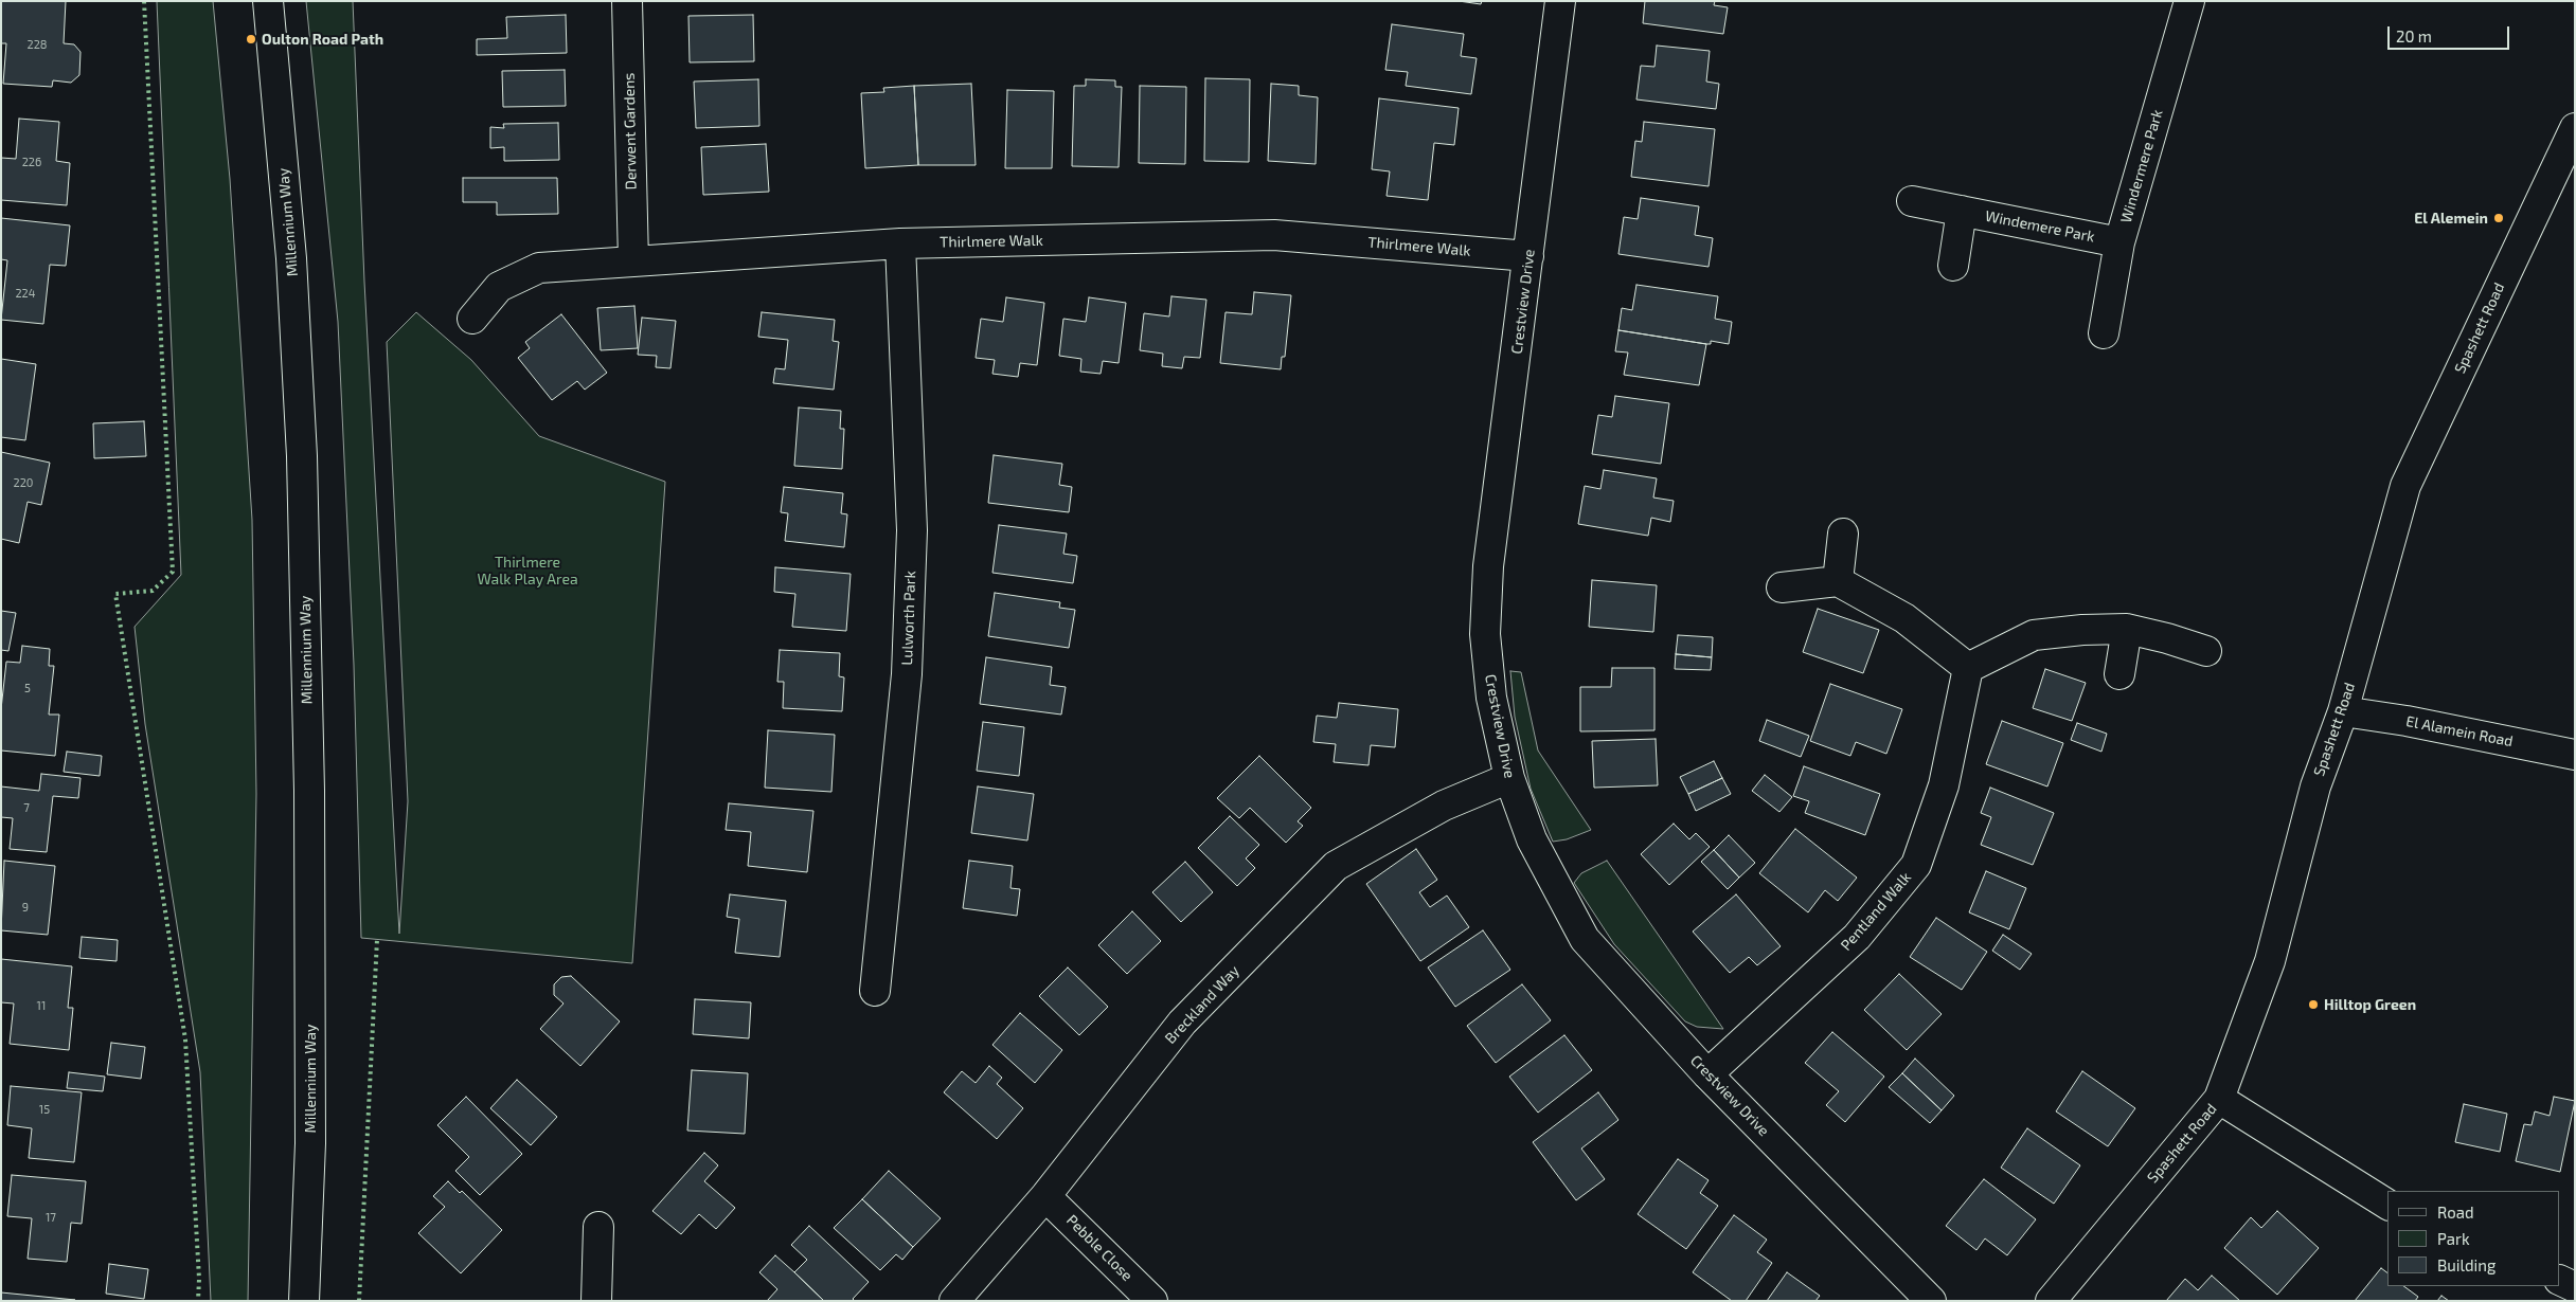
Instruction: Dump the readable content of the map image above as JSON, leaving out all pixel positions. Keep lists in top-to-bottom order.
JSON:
{
  "streets": {
    "main road": [
      "Derwent Gardens",
      "Windermere Park",
      "Millennium Way",
      "Windemere Park",
      "Thirlmere Walk",
      "Crestview Drive",
      "Spashett Road",
      "Lulworth Park",
      "El Alamein Road",
      "Pentland Walk",
      "Breckland Way",
      "Pebble Close"
    ]
  },
  "crossings": [
    ["Derwent Gardens", "Thirlmere Walk"],
    ["Windermere Park", "Windemere Park"],
    ["Thirlmere Walk", "Crestview Drive"],
    ["Thirlmere Walk", "Lulworth Park"],
    ["Crestview Drive", "Pentland Walk"],
    ["Crestview Drive", "Breckland Way"],
    ["Spashett Road", "El Alamein Road"],
    ["Breckland Way", "Pebble Close"]
  ],
  "parks": ["Thirlmere Walk Play Area"],
  "places": ["Oulton Road Path", "El Alemein", "Hilltop Green"],
  "house_numbers": [
    "228",
    "226",
    "224",
    "220",
    "5",
    "7",
    "9",
    "11",
    "15",
    "17"
  ],
  "legend": ["Road", "Park", "Building"],
  "scale_bar": "20 m"
}
